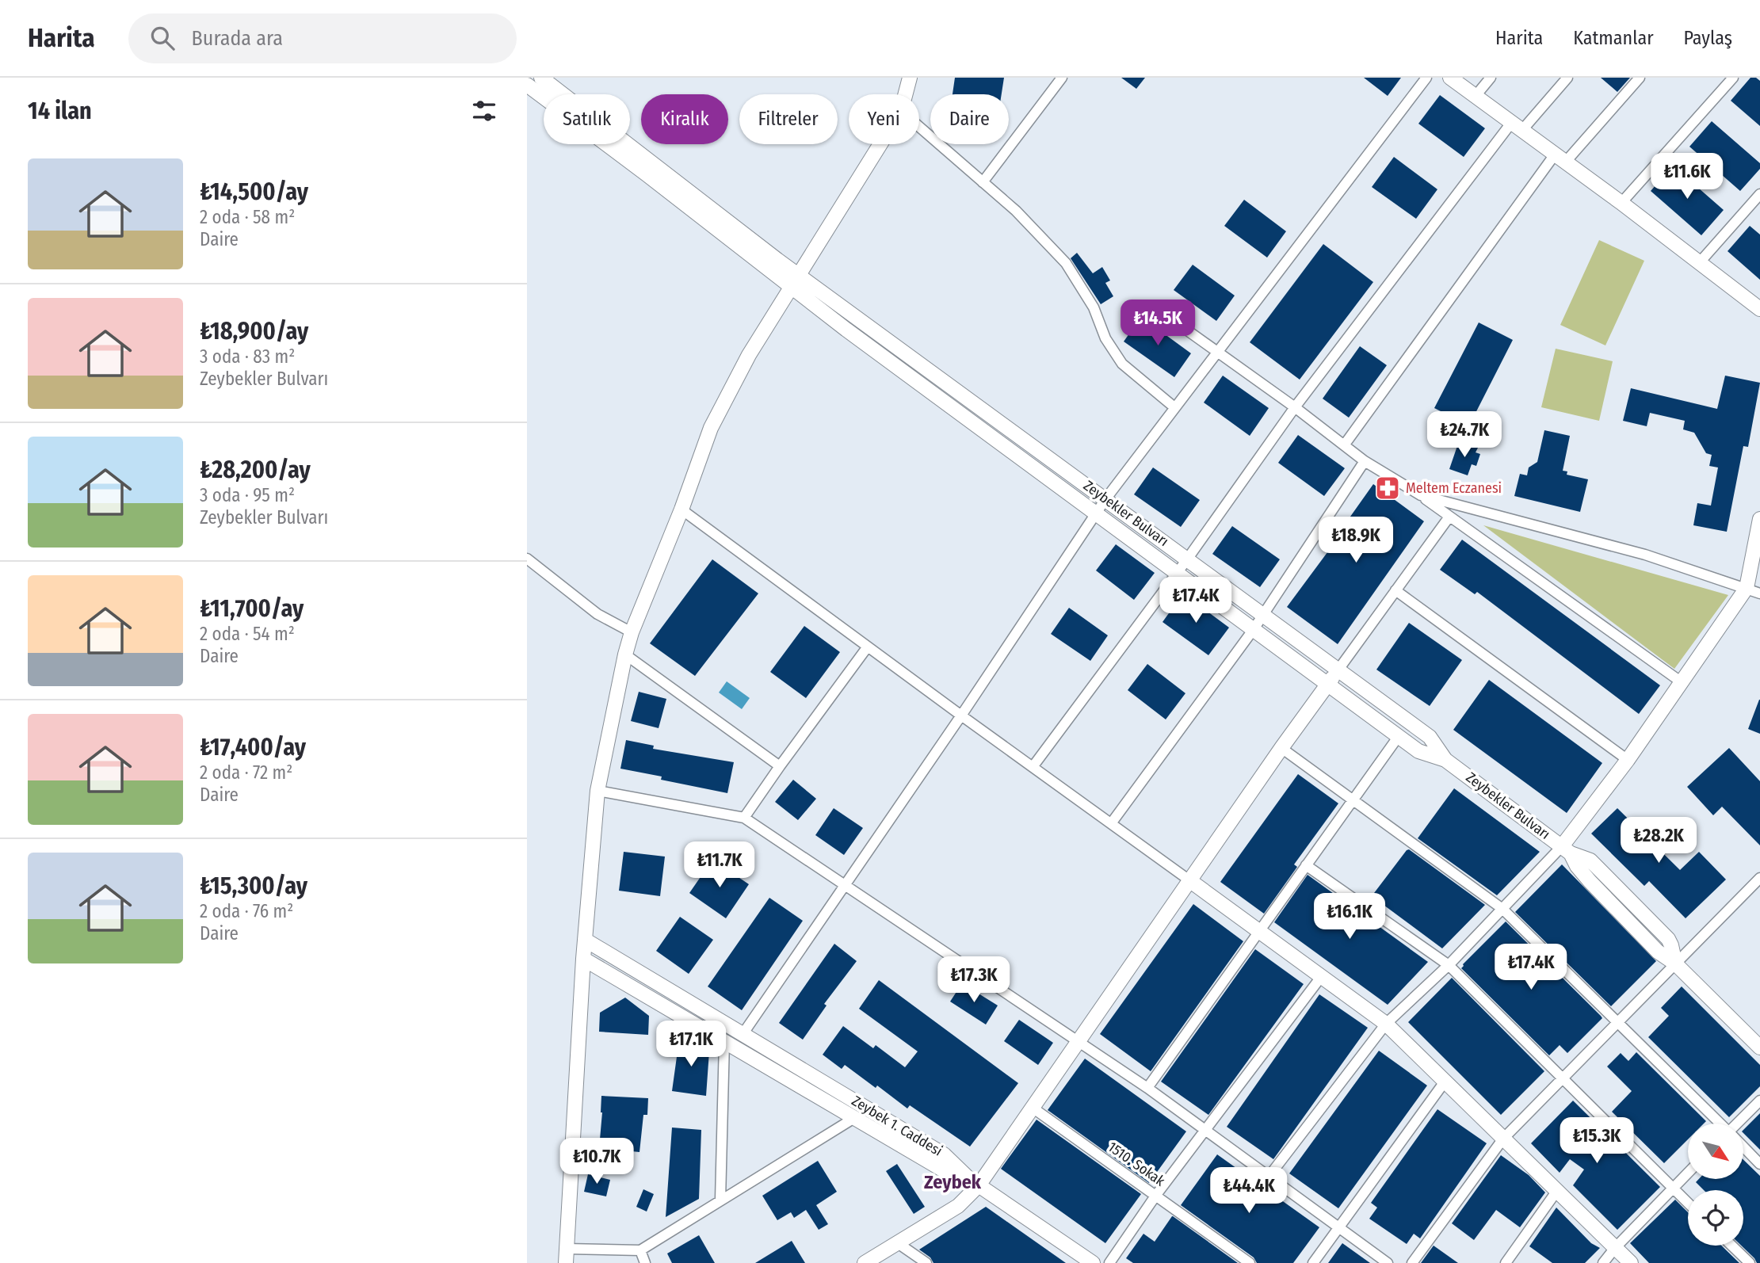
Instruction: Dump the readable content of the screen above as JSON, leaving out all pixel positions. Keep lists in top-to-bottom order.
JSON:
{
  "streets": {
    "street": ["Zeybekler Bulvarı", "Zeybek 1. Caddesi", "1510. Sokak"]
  },
  "districts": ["Zeybek"],
  "places": {
    "pharmacy": ["Meltem Eczanesi"]
  },
  "north": "bottom right",
  "page": {
    "header": "Harita",
    "search": "Burada ara",
    "nav": ["Harita", "Katmanlar", "Paylaş"],
    "heading": "14 ilan",
    "chip": [
      "Satılık",
      "Kiralık",
      "Filtreler",
      "Yeni",
      "Daire"
    ],
    "list": [
      {
        "name": "₺14,500/ay",
        "note": "2 oda · 58 m² · Daire"
      },
      {
        "name": "₺18,900/ay",
        "note": "3 oda · 83 m² · Zeybekler Bulvarı"
      },
      {
        "name": "₺28,200/ay",
        "note": "3 oda · 95 m² · Zeybekler Bulvarı"
      },
      {
        "name": "₺11,700/ay",
        "note": "2 oda · 54 m² · Daire"
      },
      {
        "name": "₺17,400/ay",
        "note": "2 oda · 72 m² · Daire"
      },
      {
        "name": "₺15,300/ay",
        "note": "2 oda · 76 m² · Daire"
      }
    ],
    "price": [
      "₺11.6K",
      "₺14.5K",
      "₺24.7K",
      "₺18.9K",
      "₺17.4K",
      "₺28.2K",
      "₺11.7K",
      "₺16.1K",
      "₺17.4K",
      "₺17.3K",
      "₺17.1K",
      "₺15.3K",
      "₺10.7K",
      "₺44.4K"
    ]
  }
}
